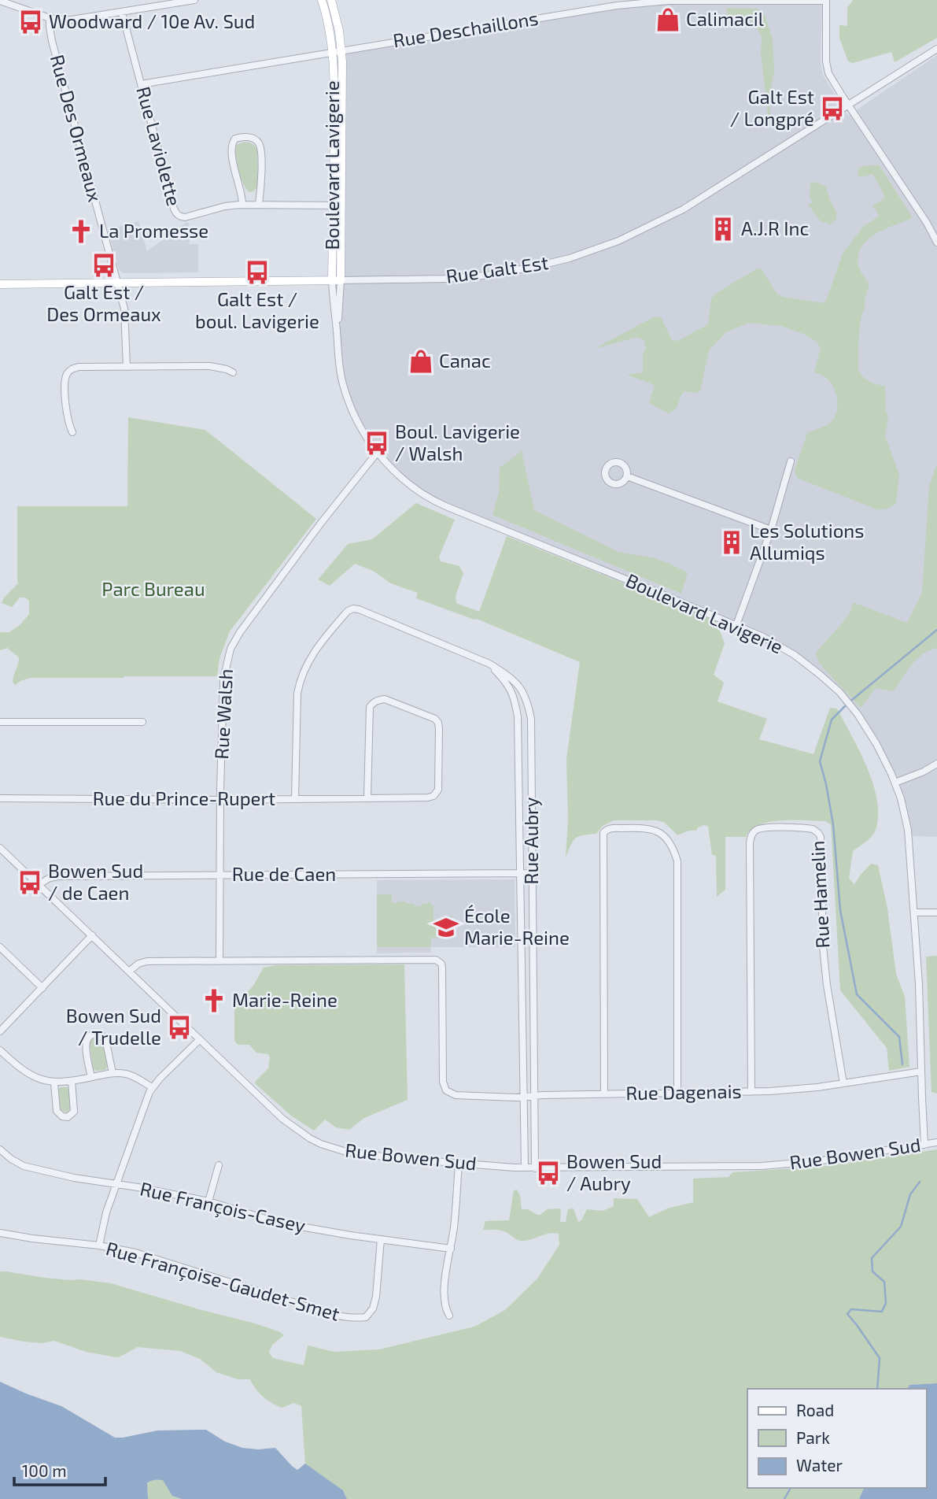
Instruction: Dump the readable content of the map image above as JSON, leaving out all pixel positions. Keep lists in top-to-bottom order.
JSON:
{
  "streets": {
    "main road": ["Boulevard Lavigerie", "Rue Galt Est"],
    "street": [
      "Rue Deschaillons",
      "Rue Des Ormeaux",
      "Rue Laviolette",
      "Rue Walsh",
      "Rue du Prince-Rupert",
      "Rue Aubry",
      "Rue de Caen",
      "Rue Hamelin",
      "Rue Dagenais",
      "Rue Bowen Sud",
      "Rue François-Casey",
      "Rue Françoise-Gaudet-Smet"
    ]
  },
  "crossings": [
    ["Rue Deschaillons", "Rue Laviolette"],
    ["Rue Deschaillons", "Boulevard Lavigerie"],
    ["Rue Des Ormeaux", "Rue Galt Est"],
    ["Rue Laviolette", "Boulevard Lavigerie"],
    ["Boulevard Lavigerie", "Rue Galt Est"],
    ["Boulevard Lavigerie", "Rue Walsh"],
    ["Boulevard Lavigerie", "Rue Dagenais"],
    ["Boulevard Lavigerie", "Rue Bowen Sud"],
    ["Rue Walsh", "Rue du Prince-Rupert"],
    ["Rue Walsh", "Rue de Caen"],
    ["Rue Walsh", "Rue Dagenais"],
    ["Rue du Prince-Rupert", "Rue Aubry"],
    ["Rue Aubry", "Rue de Caen"],
    ["Rue Aubry", "Rue Dagenais"],
    ["Rue Aubry", "Rue Bowen Sud"],
    ["Rue de Caen", "Rue Bowen Sud"],
    ["Rue Hamelin", "Rue Dagenais"],
    ["Rue François-Casey", "Rue Françoise-Gaudet-Smet"]
  ],
  "parks": ["Parc Bureau"],
  "places": {
    "shop": ["Calimacil", "Canac"],
    "bus stop": [
      "Woodward / 10e Av. Sud",
      "Galt Est / Longpré",
      "Galt Est / Des Ormeaux",
      "Galt Est / boul. Lavigerie",
      "Boul. Lavigerie / Walsh",
      "Bowen Sud / de Caen",
      "Bowen Sud / Trudelle",
      "Bowen Sud / Aubry"
    ],
    "building": ["A.J.R Inc", "Les Solutions Allumiqs"],
    "church": ["La Promesse", "Marie-Reine"],
    "school or university": ["École Marie-Reine"]
  },
  "legend": ["Road", "Park", "Water"],
  "scale_bar": "100 m"
}
